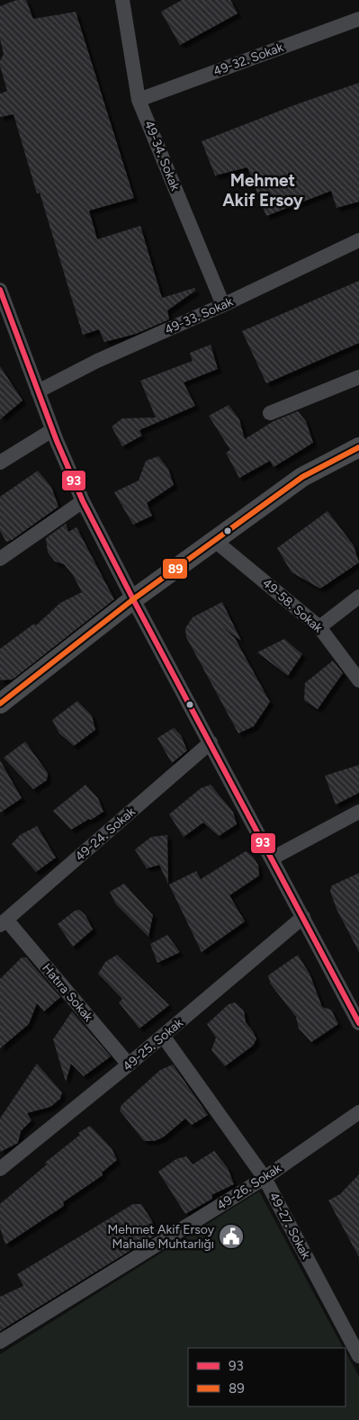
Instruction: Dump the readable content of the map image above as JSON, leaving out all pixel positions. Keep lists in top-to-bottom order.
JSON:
{
  "streets": {
    "street": [
      "49-32. Sokak",
      "49-34. Sokak",
      "49-33. Sokak",
      "49-58. Sokak",
      "49-24. Sokak",
      "Hatıra Sokak",
      "49-25. Sokak",
      "49-26. Sokak",
      "49-27. Sokak"
    ]
  },
  "crossings": [
    ["49-32. Sokak", "49-34. Sokak"],
    ["49-34. Sokak", "49-33. Sokak"],
    ["49-24. Sokak", "Hatıra Sokak"],
    ["Hatıra Sokak", "49-25. Sokak"],
    ["49-25. Sokak", "49-27. Sokak"],
    ["49-26. Sokak", "49-27. Sokak"]
  ],
  "districts": ["Mehmet Akif Ersoy"],
  "places": {
    "public building": ["Mehmet Akif Ersoy Mahalle Muhtarlığı"]
  },
  "lines": ["transit line 93", "transit line 89"],
  "legend": ["93", "89"]
}
